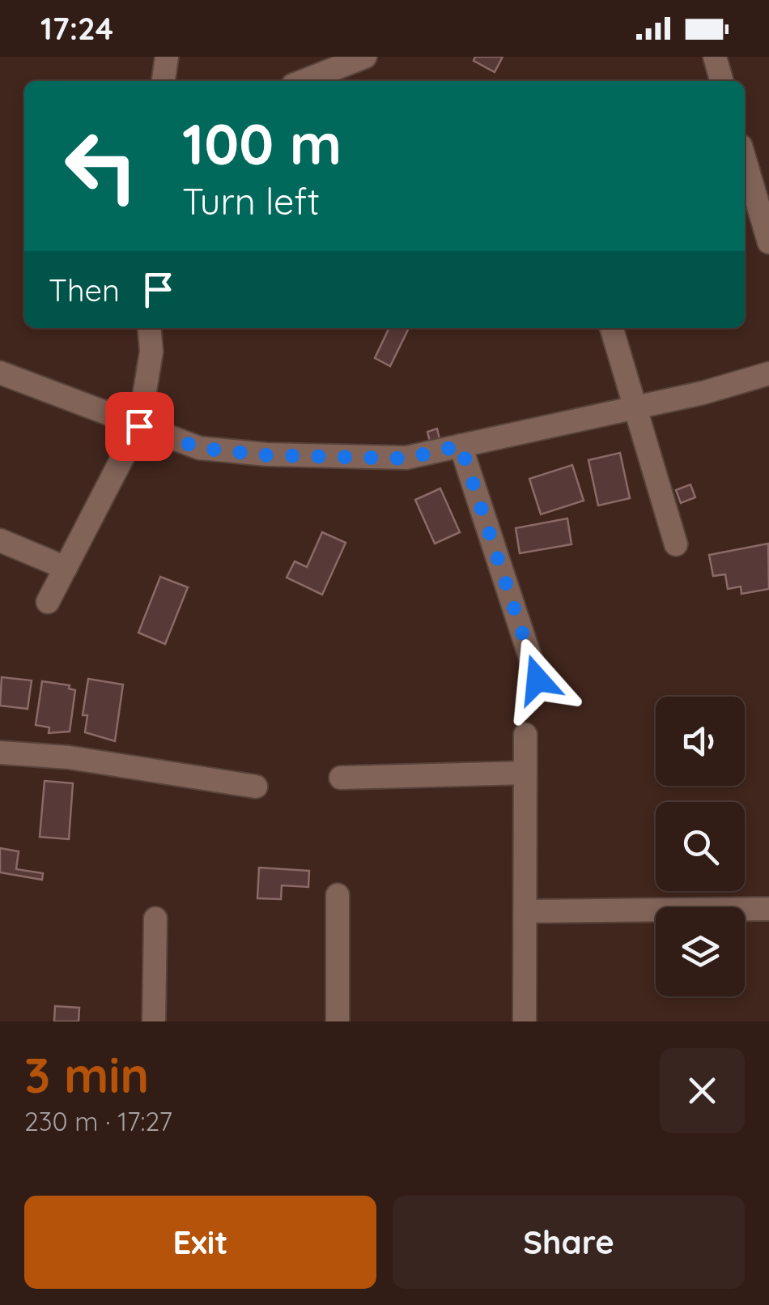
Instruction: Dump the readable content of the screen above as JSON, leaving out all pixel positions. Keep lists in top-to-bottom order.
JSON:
{
  "page": {
    "status": "17:24",
    "turn": ["100 m", "Turn left"],
    "then": "Then",
    "heading": ["3 min", "230 m · 17:27"],
    "buttons": ["Exit", "Share"]
  }
}
